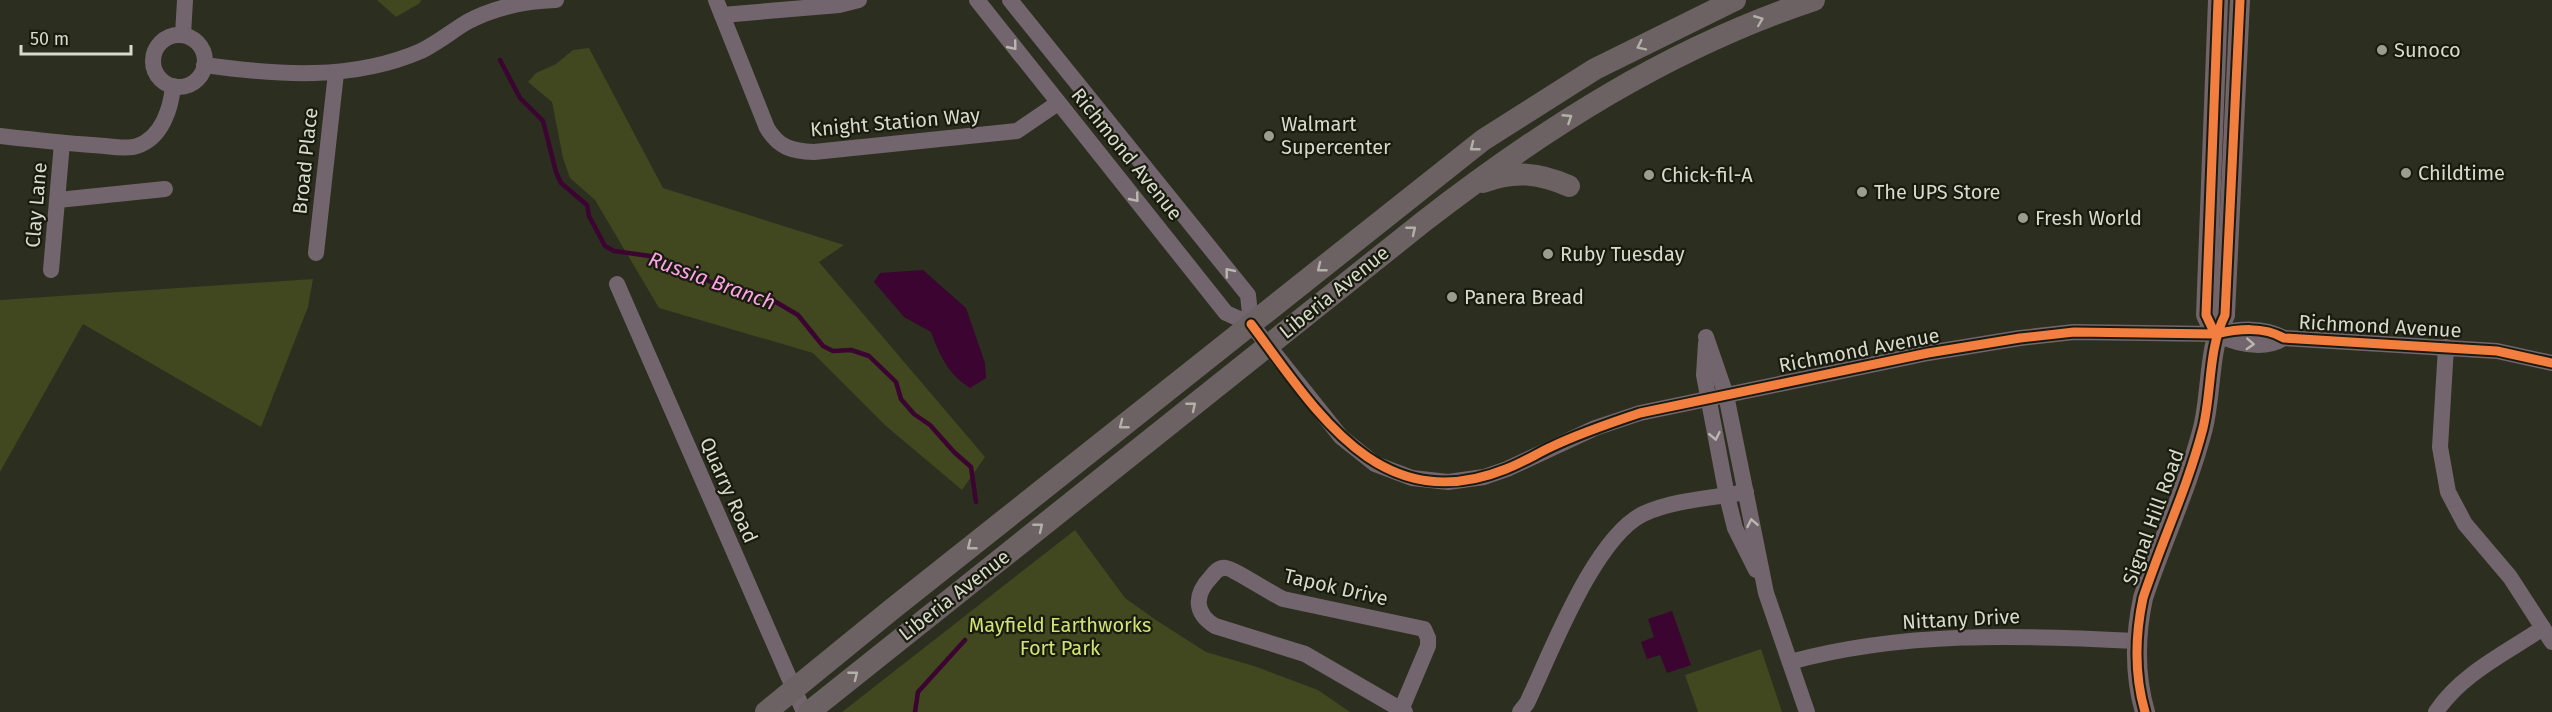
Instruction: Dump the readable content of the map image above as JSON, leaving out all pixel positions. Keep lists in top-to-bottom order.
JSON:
{
  "streets": {
    "highway": ["Liberia Avenue"],
    "main road": ["Signal Hill Road"],
    "street": [
      "Knight Station Way",
      "Richmond Avenue",
      "Broad Place",
      "Clay Lane",
      "Quarry Road",
      "Tapok Drive",
      "Nittany Drive"
    ]
  },
  "crossings": [
    ["Knight Station Way", "Richmond Avenue"],
    ["Richmond Avenue", "Liberia Avenue"],
    ["Richmond Avenue", "Signal Hill Road"],
    ["Liberia Avenue", "Quarry Road"],
    ["Signal Hill Road", "Nittany Drive"]
  ],
  "water": ["Russia Branch"],
  "parks": ["Mayfield Earthworks Fort Park"],
  "places": [
    "Sunoco",
    "Walmart Supercenter",
    "Childtime",
    "Chick-fil-A",
    "The UPS Store",
    "Fresh World",
    "Ruby Tuesday",
    "Panera Bread"
  ],
  "scale_bar": "50 m"
}
